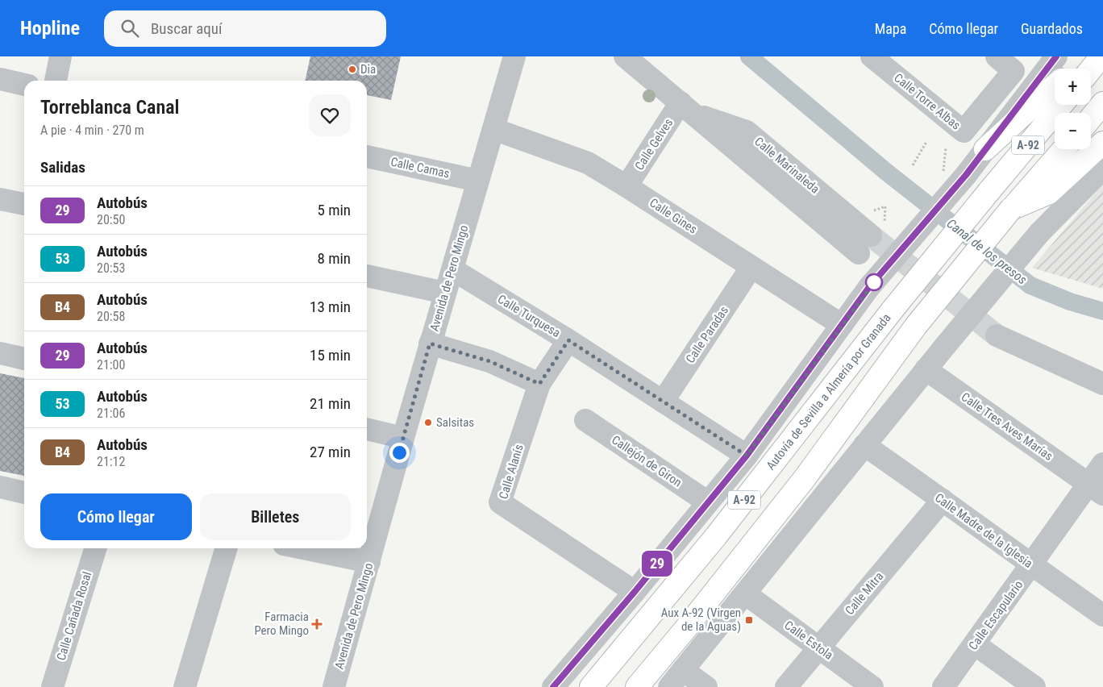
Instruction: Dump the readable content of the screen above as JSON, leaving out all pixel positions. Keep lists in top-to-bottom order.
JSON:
{
  "streets": {
    "highway": ["A-92", "Autovía de Sevilla a Almería por Granada"],
    "street": [
      "Calle Torre Albas",
      "Calle Gelves",
      "Calle Marinaleda",
      "Calle Camas",
      "Calle Gines",
      "Avenida de Pero Mingo",
      "Calle Turquesa",
      "Calle Paradas",
      "Calle Tres Aves Marías",
      "Callejón de Giron",
      "Calle Alanís",
      "Calle Madre de la Iglesia",
      "Calle Mitra",
      "Calle Escapulario",
      "Calle Cañada Rosal",
      "Calle Estola"
    ]
  },
  "crossings": [
    ["Calle Gelves", "Calle Marinaleda"],
    ["Calle Gelves", "Calle Gines"],
    ["Calle Camas", "Avenida de Pero Mingo"],
    ["Calle Gines", "Avenida de Pero Mingo"],
    ["Calle Gines", "Calle Paradas"],
    ["Avenida de Pero Mingo", "Calle Turquesa"],
    ["Calle Turquesa", "Calle Paradas"],
    ["Calle Turquesa", "Calle Alanís"],
    ["Calle Tres Aves Marías", "Calle Escapulario"],
    ["Calle Madre de la Iglesia", "Calle Mitra"],
    ["Calle Madre de la Iglesia", "Calle Escapulario"],
    ["Calle Mitra", "Calle Estola"]
  ],
  "water": ["Canal de los presos"],
  "places": {
    "other": ["Dia", "Salsitas"],
    "transit": ["Aux A-92 (Virgen de la Aguas)"],
    "health": ["Farmacia Pero Mingo"]
  },
  "lines": ["bus line 29"],
  "page": {
    "header": "Hopline",
    "search": "Buscar aquí",
    "nav": ["Mapa", "Cómo llegar", "Guardados"],
    "on_map": "29",
    "map_buttons": ["+", "−"],
    "heading": [
      ["Torreblanca Canal", "A pie · 4 min · 270 m"],
      "Salidas"
    ],
    "list": [
      {
        "mark": "29",
        "name": "Autobús",
        "note": "20:50",
        "value": "5 min"
      },
      {
        "mark": "53",
        "name": "Autobús",
        "note": "20:53",
        "value": "8 min"
      },
      {
        "mark": "B4",
        "name": "Autobús",
        "note": "20:58",
        "value": "13 min"
      },
      {
        "mark": "29",
        "name": "Autobús",
        "note": "21:00",
        "value": "15 min"
      },
      {
        "mark": "53",
        "name": "Autobús",
        "note": "21:06",
        "value": "21 min"
      },
      {
        "mark": "B4",
        "name": "Autobús",
        "note": "21:12",
        "value": "27 min"
      }
    ],
    "buttons": ["Cómo llegar", "Billetes"]
  }
}
